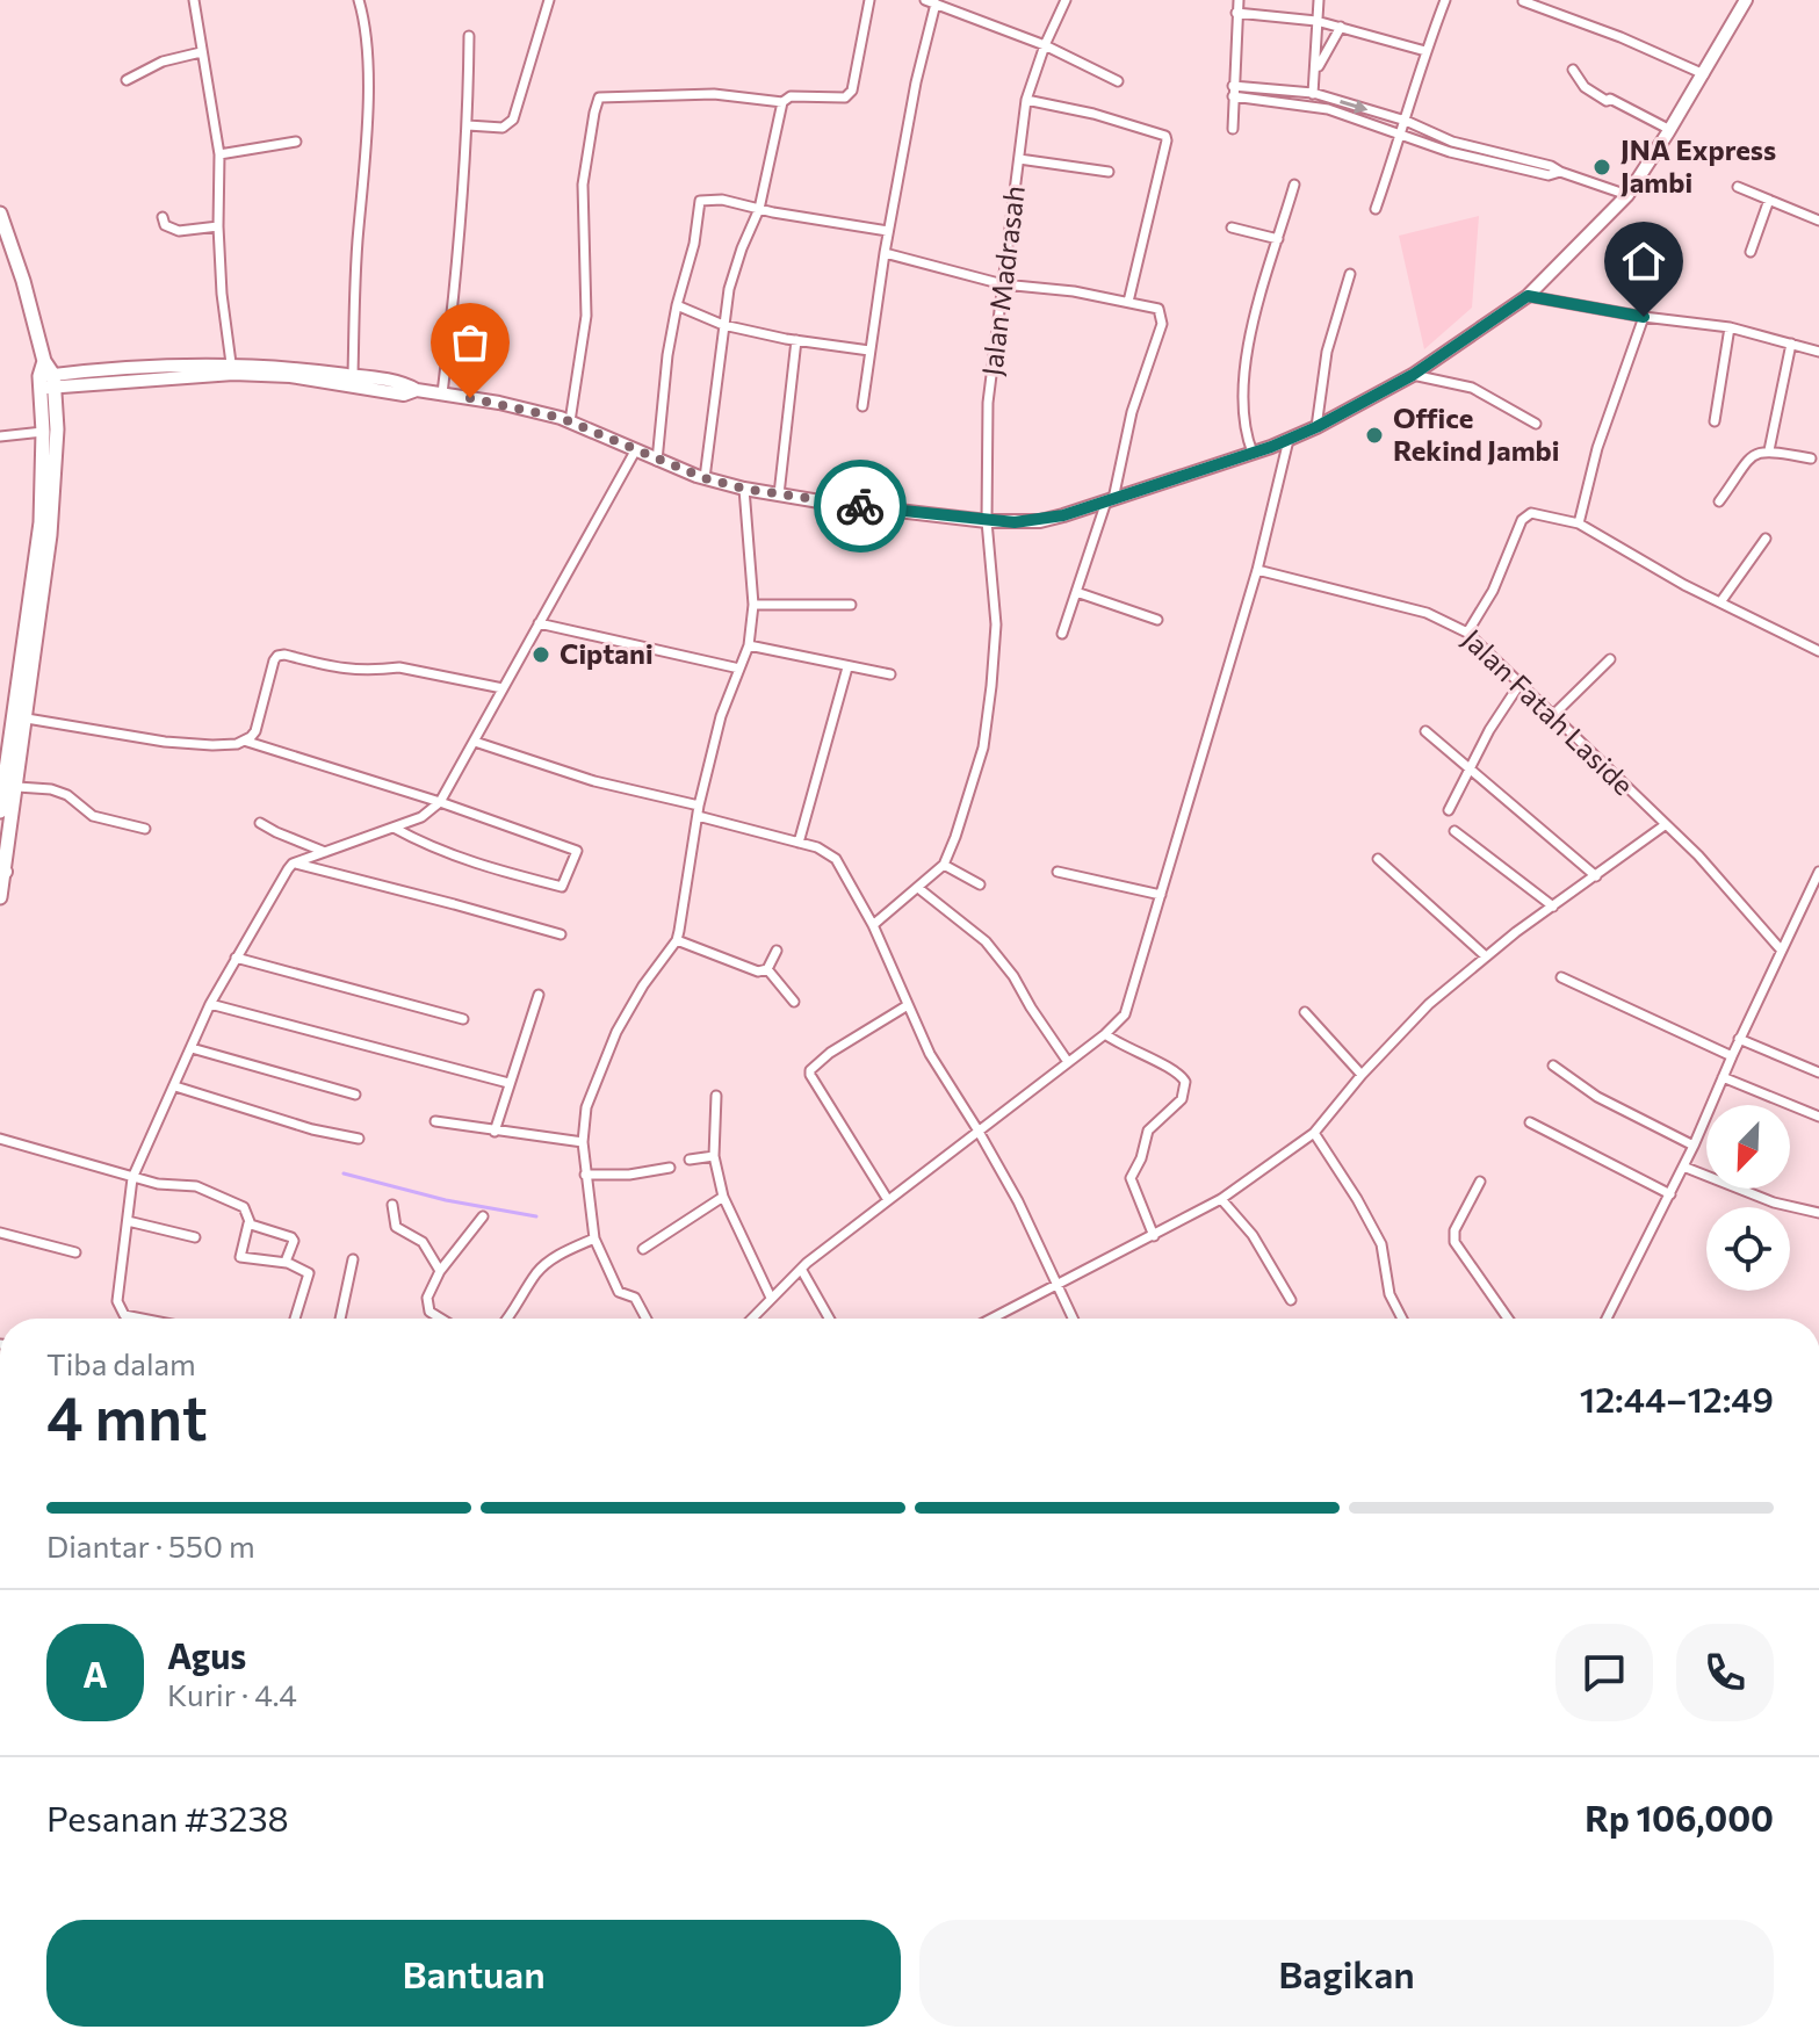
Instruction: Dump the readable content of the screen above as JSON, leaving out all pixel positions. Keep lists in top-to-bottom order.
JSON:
{
  "streets": {
    "street": ["Jalan Madrasah", "Jalan Fatah Laside"]
  },
  "places": ["JNA Express Jambi", "Office Rekind Jambi", "Ciptani"],
  "north": "bottom left",
  "page": {
    "heading": ["4 mnt", "Tiba dalam", "12:44–12:49"],
    "panel": [
      "Agus",
      "Kurir · 4.4",
      "Pesanan #3238",
      "Rp 106,000"
    ],
    "bar": "Diantar · 550 m",
    "round": "A",
    "buttons": ["Bantuan", "Bagikan"]
  }
}
